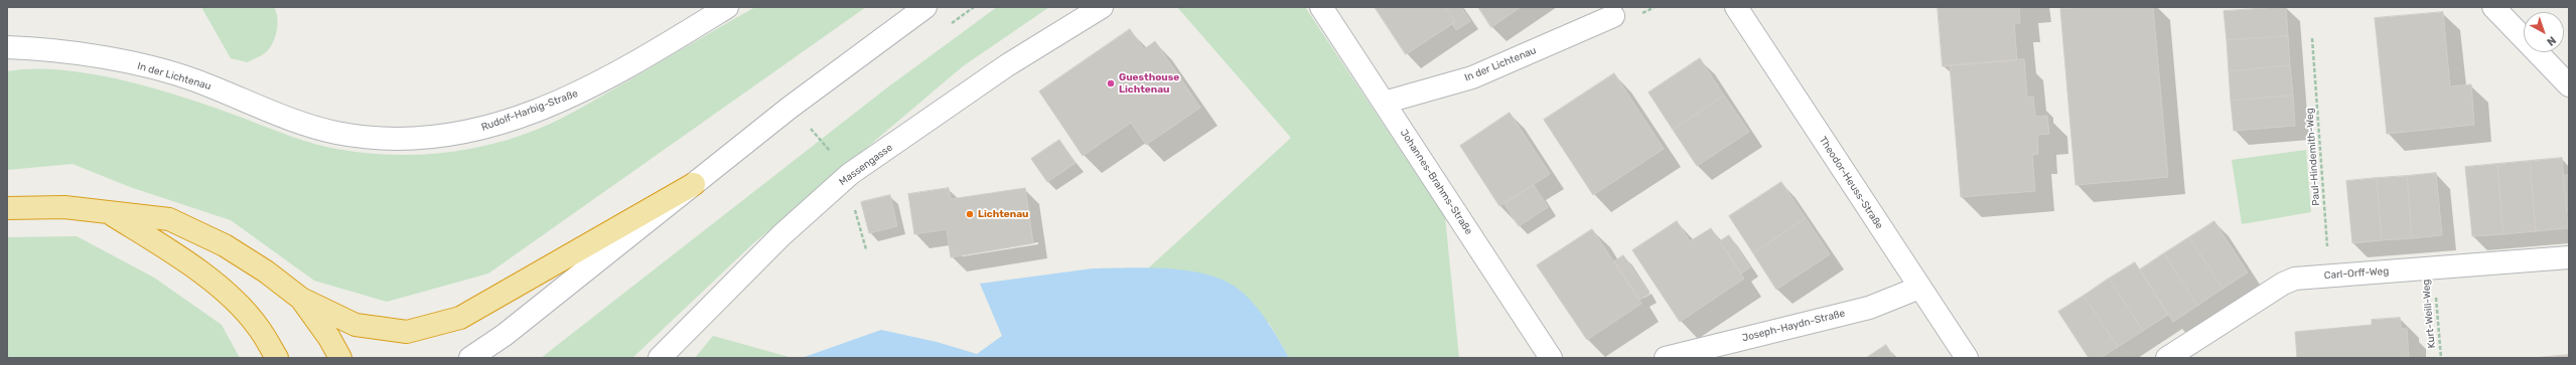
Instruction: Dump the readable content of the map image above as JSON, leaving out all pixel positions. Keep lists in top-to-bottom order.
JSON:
{
  "streets": {
    "street": [
      "In der Lichtenau",
      "Rudolf-Harbig-Straße",
      "Massengasse",
      "Johannes-Brahms-Straße",
      "Theodor-Heuss-Straße",
      "Carl-Orff-Weg",
      "Joseph-Haydn-Straße"
    ],
    "path": ["Paul-Hindemith-Weg", "Kurt-Weill-Weg"]
  },
  "crossings": [
    ["In der Lichtenau", "Rudolf-Harbig-Straße"],
    ["In der Lichtenau", "Johannes-Brahms-Straße"],
    ["Paul-Hindemith-Weg", "Carl-Orff-Weg"],
    ["Theodor-Heuss-Straße", "Joseph-Haydn-Straße"],
    ["Carl-Orff-Weg", "Kurt-Weill-Weg"]
  ],
  "places": ["Guesthouse Lichtenau", "Lichtenau"],
  "north": "bottom right"
}
